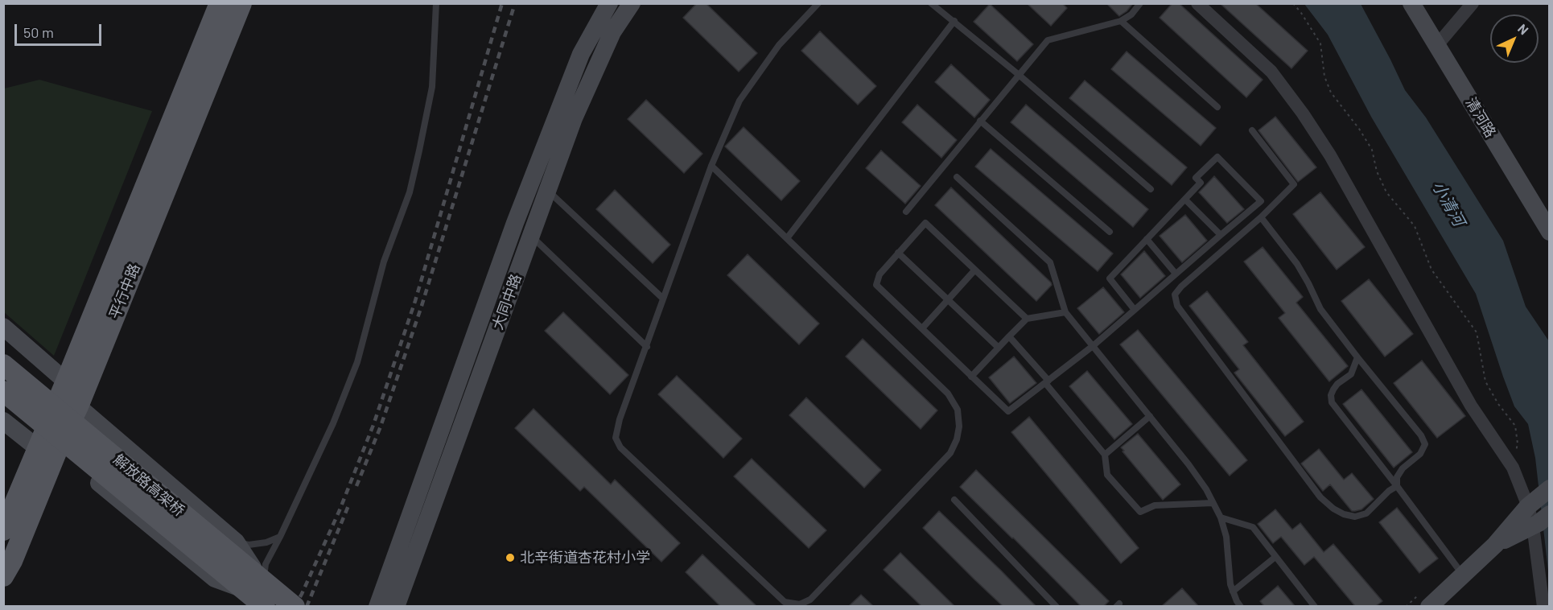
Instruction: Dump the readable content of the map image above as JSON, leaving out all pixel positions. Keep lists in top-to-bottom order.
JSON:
{
  "streets": {
    "main road": [
      "清河路",
      "平行中路",
      "大同中路",
      "解放路高架桥"
    ]
  },
  "water": ["小清河"],
  "places": ["北辛街道杏花村小学"],
  "scale_bar": "50 m",
  "north": "top right"
}
